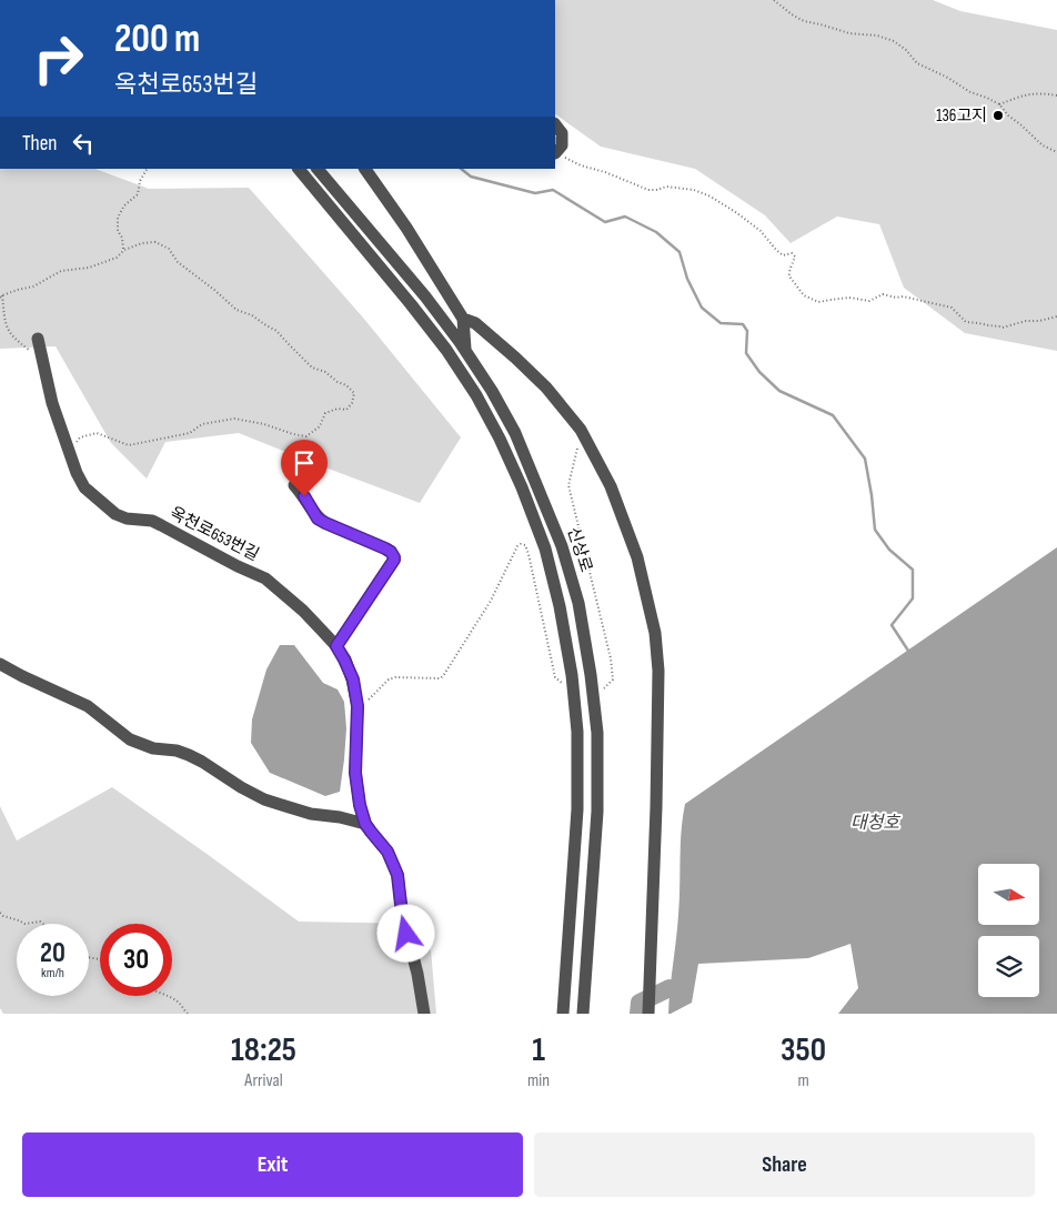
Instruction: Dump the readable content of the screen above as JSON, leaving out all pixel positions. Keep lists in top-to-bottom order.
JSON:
{
  "streets": {
    "street": ["옥천로653번길", "신상로"]
  },
  "water": ["대청호"],
  "places": ["136고지"],
  "north": "right",
  "page": {
    "turn": ["200 m", "옥천로653번길"],
    "then": "Then",
    "speed": "20 km/h",
    "limit": "30",
    "eta": [
      "18:25",
      "Arrival",
      "1",
      "min",
      "350",
      "m"
    ],
    "buttons": ["Exit", "Share"]
  }
}
